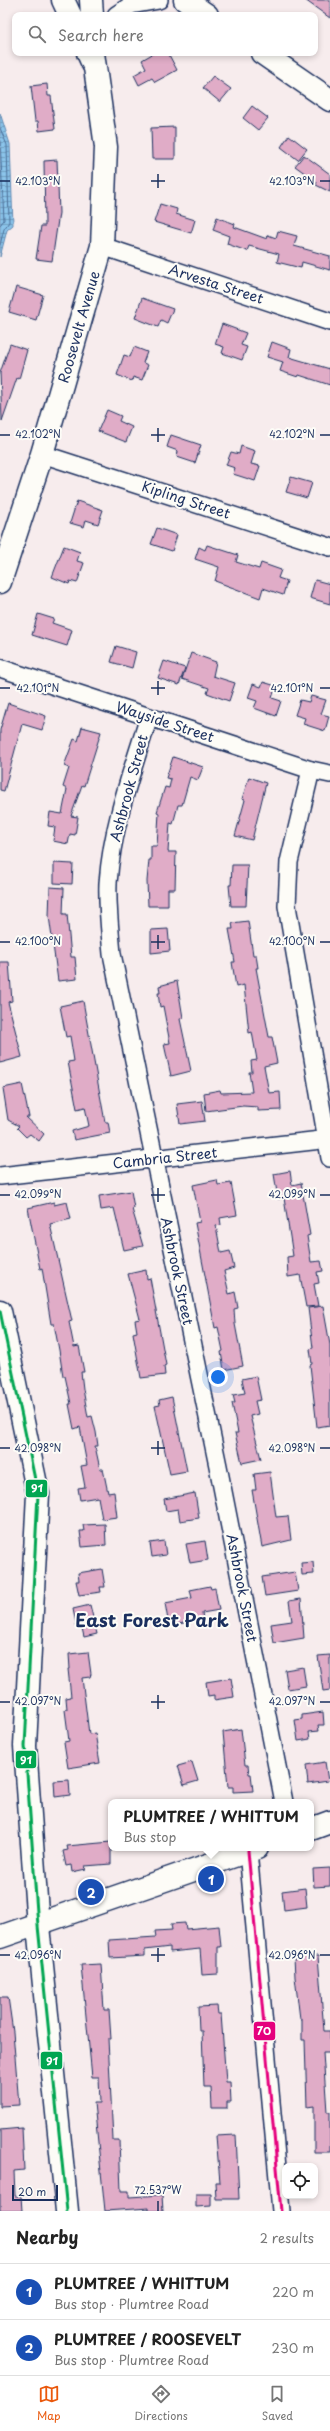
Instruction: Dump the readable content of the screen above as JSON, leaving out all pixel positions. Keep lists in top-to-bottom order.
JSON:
{
  "streets": {
    "street": [
      "Arvesta Street",
      "Roosevelt Avenue",
      "Kipling Street",
      "Wayside Street",
      "Ashbrook Street",
      "Cambria Street"
    ]
  },
  "crossings": [
    ["Arvesta Street", "Roosevelt Avenue"],
    ["Roosevelt Avenue", "Kipling Street"],
    ["Wayside Street", "Ashbrook Street"],
    ["Ashbrook Street", "Cambria Street"]
  ],
  "districts": ["East Forest Park"],
  "lines": ["transit line 91", "transit line 70"],
  "scale_bar": "20 m",
  "page": {
    "search": "Search here",
    "popup": ["PLUMTREE / WHITTUM", "Bus stop"],
    "pins": ["1", "2"],
    "scale": "20 m",
    "heading": ["Nearby", "2 results"],
    "list": [
      {
        "mark": "1",
        "name": "PLUMTREE / WHITTUM",
        "note": "Bus stop · Plumtree Road",
        "value": "220 m"
      },
      {
        "mark": "2",
        "name": "PLUMTREE / ROOSEVELT",
        "note": "Bus stop · Plumtree Road",
        "value": "230 m"
      }
    ],
    "nav": ["Map", "Directions", "Saved"]
  },
  "coordinates": [
    "42.103°N",
    "42.102°N",
    "42.101°N",
    "42.100°N",
    "42.099°N",
    "42.098°N",
    "42.097°N",
    "42.096°N",
    "72.537°W"
  ]
}
